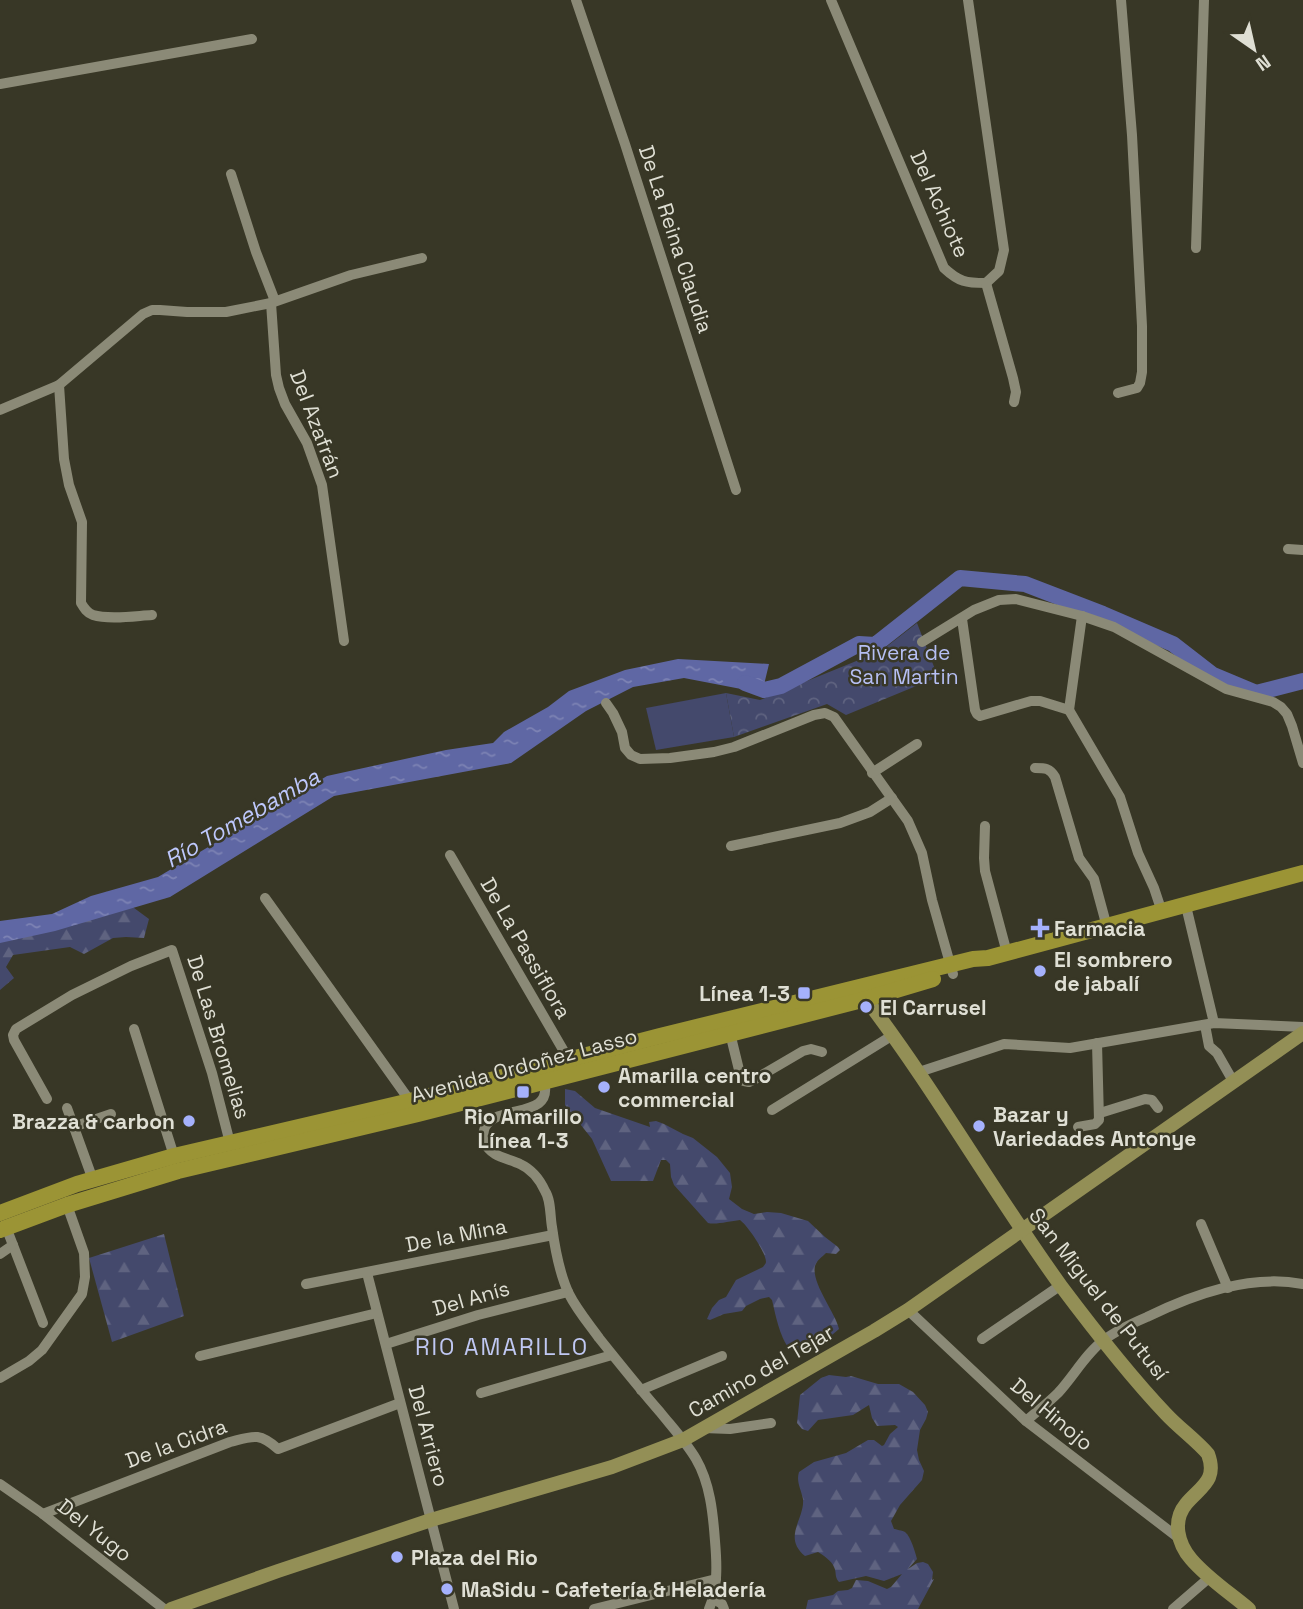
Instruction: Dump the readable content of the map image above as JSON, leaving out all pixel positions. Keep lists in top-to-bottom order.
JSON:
{
  "streets": {
    "main road": ["Avenida Ordoñez Lasso"],
    "street": [
      "Del Achiote",
      "De La Reina Claudia",
      "Del Azafrán",
      "De La Passiflora",
      "De Las Bromelias",
      "De la Mina",
      "San Miguel de Putusí",
      "Del Anís",
      "Camino del Tejar",
      "Del Hinojo",
      "Del Arriero",
      "De la Cidra",
      "Del Yugo"
    ]
  },
  "crossings": [
    ["De La Passiflora", "Avenida Ordoñez Lasso"],
    ["De Las Bromelias", "Avenida Ordoñez Lasso"],
    ["Avenida Ordoñez Lasso", "San Miguel de Putusí"],
    ["De la Mina", "Del Arriero"],
    ["San Miguel de Putusí", "Camino del Tejar"],
    ["San Miguel de Putusí", "Del Hinojo"],
    ["Del Anís", "Del Arriero"],
    ["Camino del Tejar", "Del Hinojo"],
    ["Camino del Tejar", "Del Arriero"],
    ["Del Arriero", "De la Cidra"],
    ["De la Cidra", "Del Yugo"]
  ],
  "districts": ["RIO AMARILLO"],
  "water": ["Río Tomebamba"],
  "parks": ["Rivera de San Martin"],
  "places": {
    "health": ["Farmacia"],
    "other": [
      "El sombrero de jabalí",
      "El Carrusel",
      "Amarilla centro commercial",
      "Brazza & carbon",
      "Bazar y Variedades Antonye",
      "Plaza del Rio",
      "MaSidu - Cafetería & Heladería"
    ],
    "transit": ["Línea 1-3", "Rio Amarillo Línea 1-3"]
  },
  "north": "bottom right"
}
